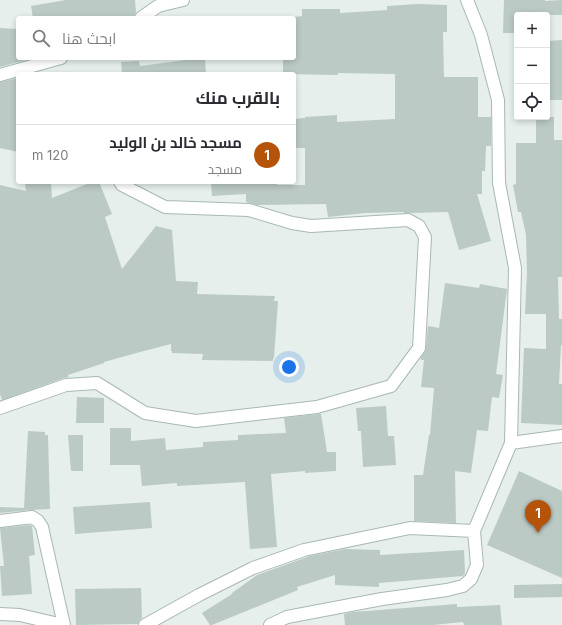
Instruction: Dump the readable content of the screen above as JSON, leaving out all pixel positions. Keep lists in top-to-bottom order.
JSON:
{
  "page": {
    "map_buttons": ["+", "−"],
    "search": "ابحث هنا",
    "heading": "بالقرب منك",
    "list": [
      {
        "mark": "1",
        "name": "مسجد خالد بن الوليد",
        "note": "مسجد",
        "value": "120 m"
      }
    ],
    "pins": "1"
  }
}
